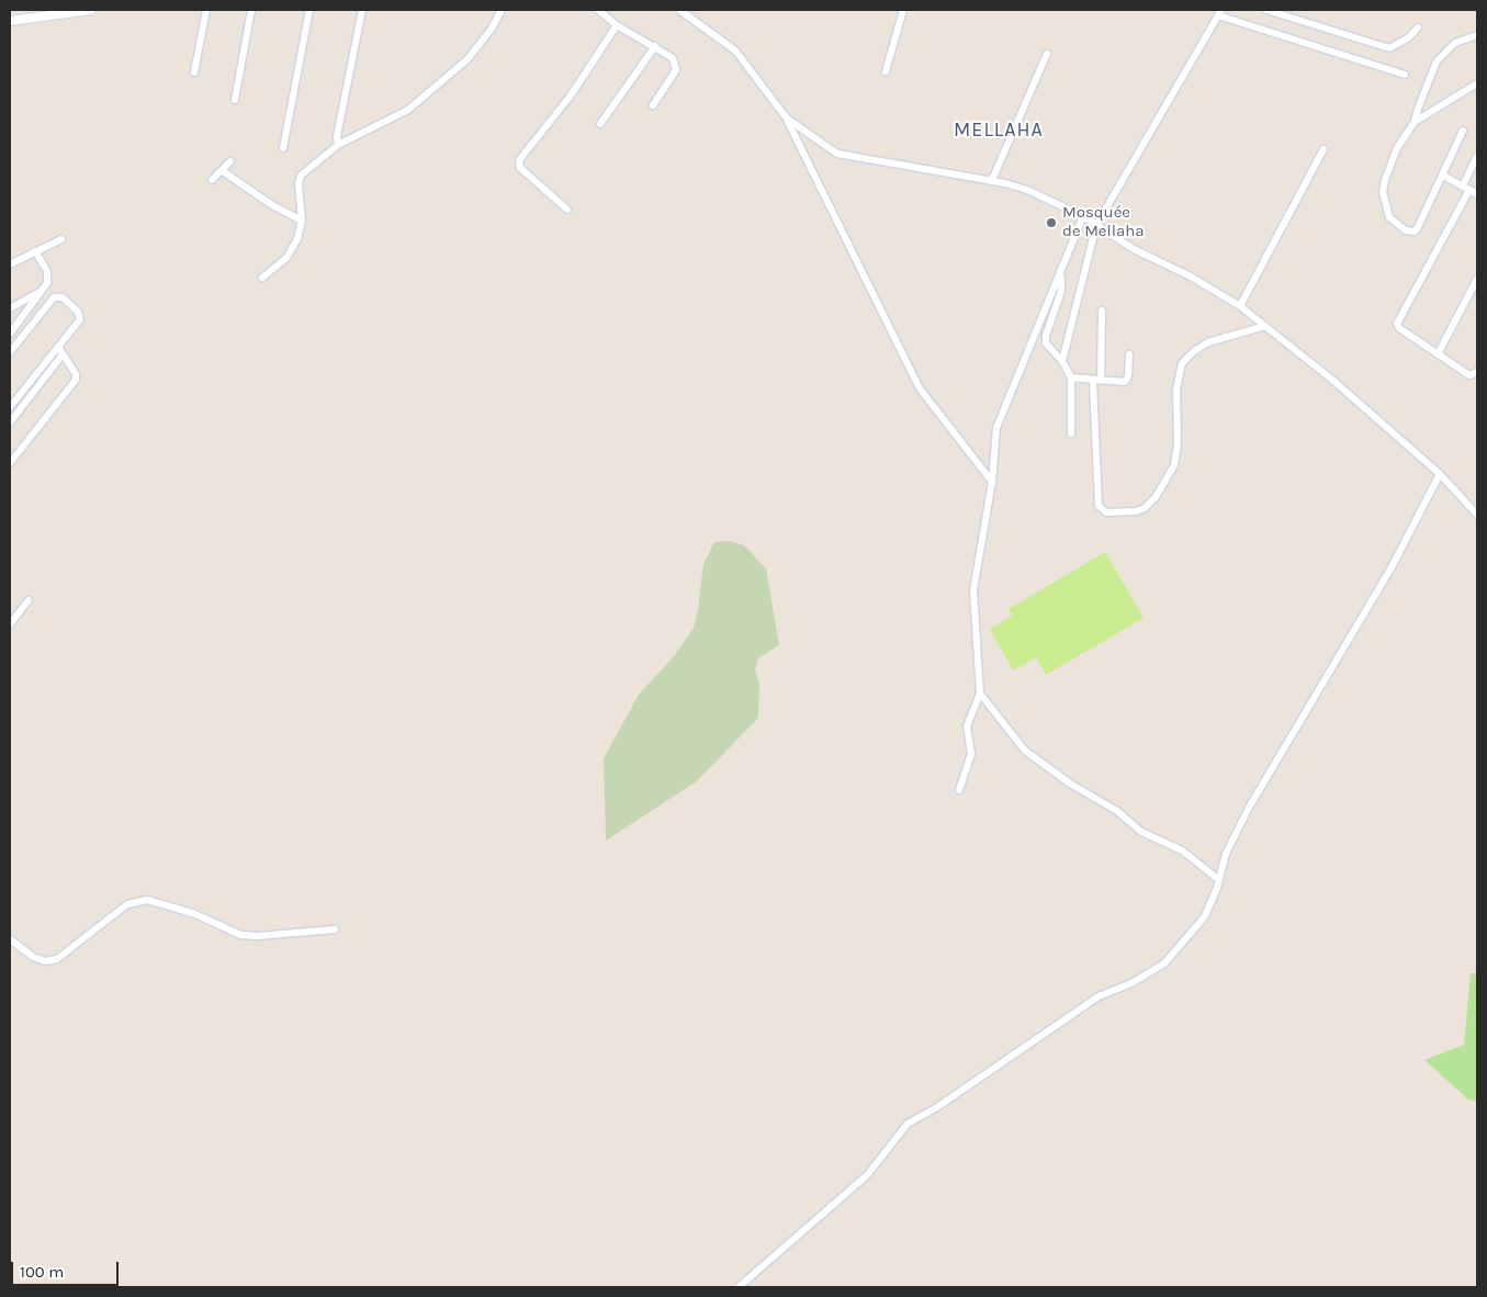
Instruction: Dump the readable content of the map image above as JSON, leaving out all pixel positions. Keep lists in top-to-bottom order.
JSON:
{
  "districts": ["MELLAHA"],
  "places": ["Mosquée de Mellaha"],
  "scale_bar": "100 m"
}
